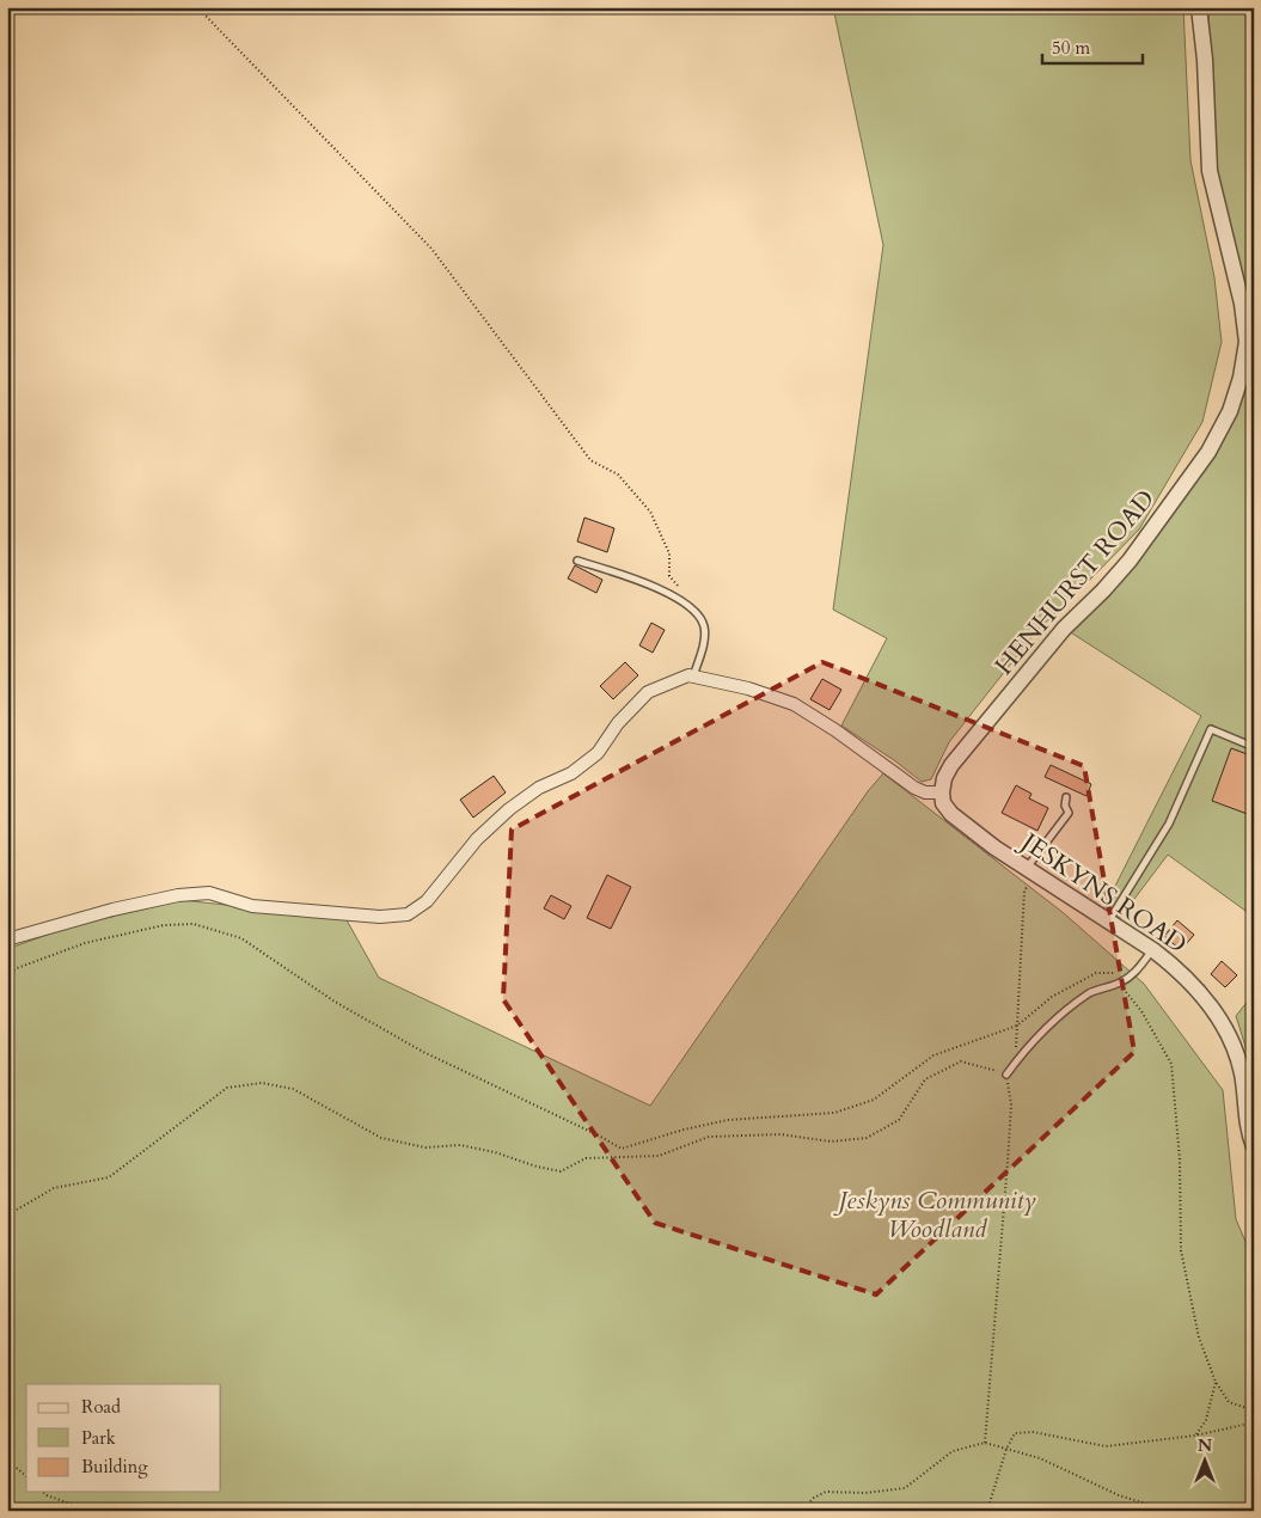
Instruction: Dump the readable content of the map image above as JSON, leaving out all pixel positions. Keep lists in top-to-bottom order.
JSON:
{
  "streets": {
    "street": ["HENHURST ROAD", "JESKYNS ROAD"]
  },
  "crossings": [
    ["HENHURST ROAD", "JESKYNS ROAD"]
  ],
  "parks": ["Jeskyns Community Woodland"],
  "legend": ["Road", "Park", "Building"],
  "scale_bar": "50 m",
  "north": "top"
}
